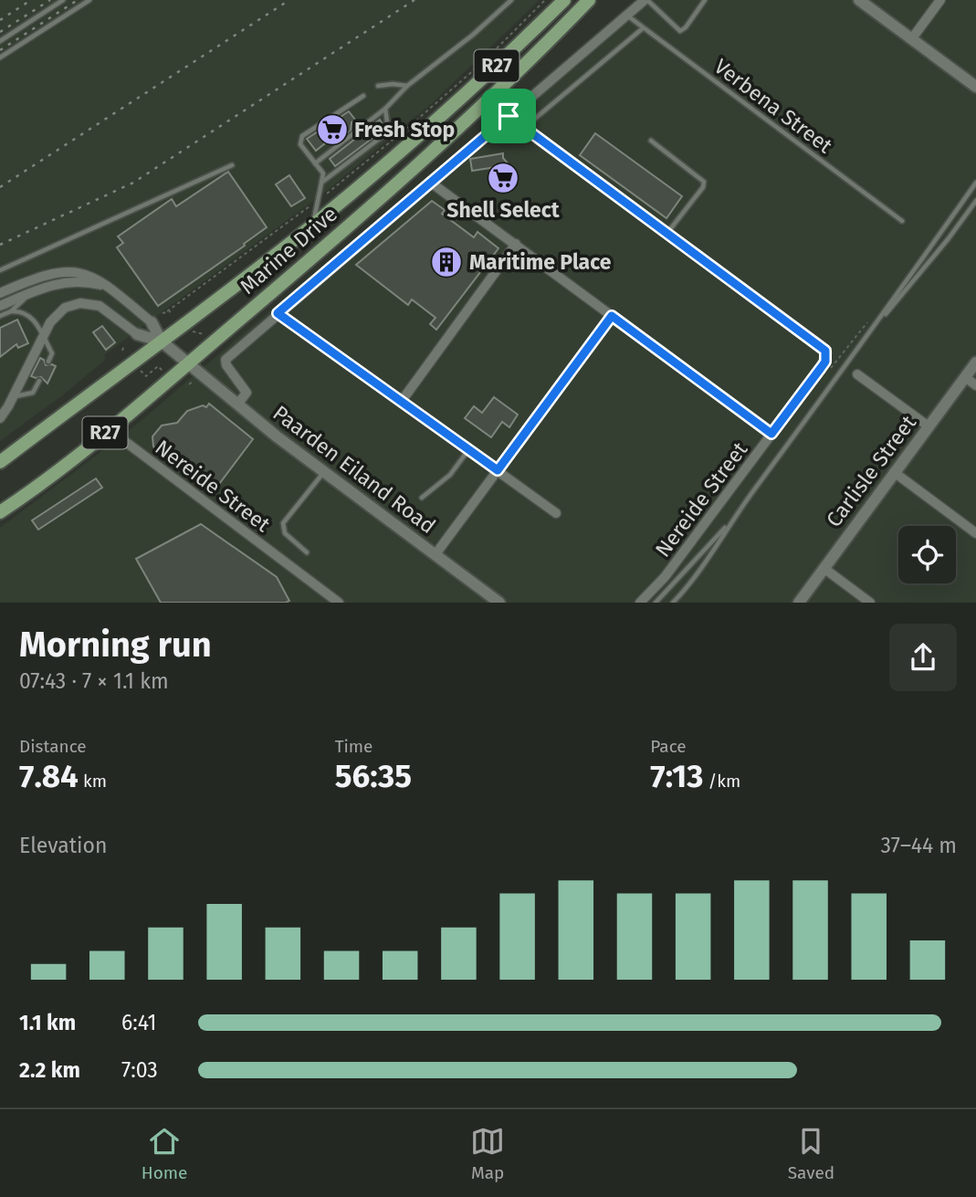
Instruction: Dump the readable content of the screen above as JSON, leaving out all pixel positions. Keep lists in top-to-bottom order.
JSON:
{
  "streets": {
    "main road": ["R27", "Marine Drive"],
    "street": ["Paarden Eiland Road", "Carlisle Street", "Nereide Street"],
    "lane": ["Verbena Street"]
  },
  "crossings": [
    ["Marine Drive", "Paarden Eiland Road"]
  ],
  "places": {
    "supermarket": ["Fresh Stop", "Shell Select"],
    "building": ["Maritime Place"]
  },
  "page": {
    "heading": ["Morning run", "07:43 · 7 × 1.1 km"],
    "stats": [
      ["Distance", "7.84 km"],
      ["Time", "56:35"],
      ["Pace", "7:13 /km"]
    ],
    "chart": ["Elevation", "37–44 m"],
    "list": [
      {
        "name": "1.1 km",
        "note": "6:41"
      },
      {
        "name": "2.2 km",
        "note": "7:03"
      }
    ],
    "tabs": ["Home", "Map", "Saved"]
  }
}
